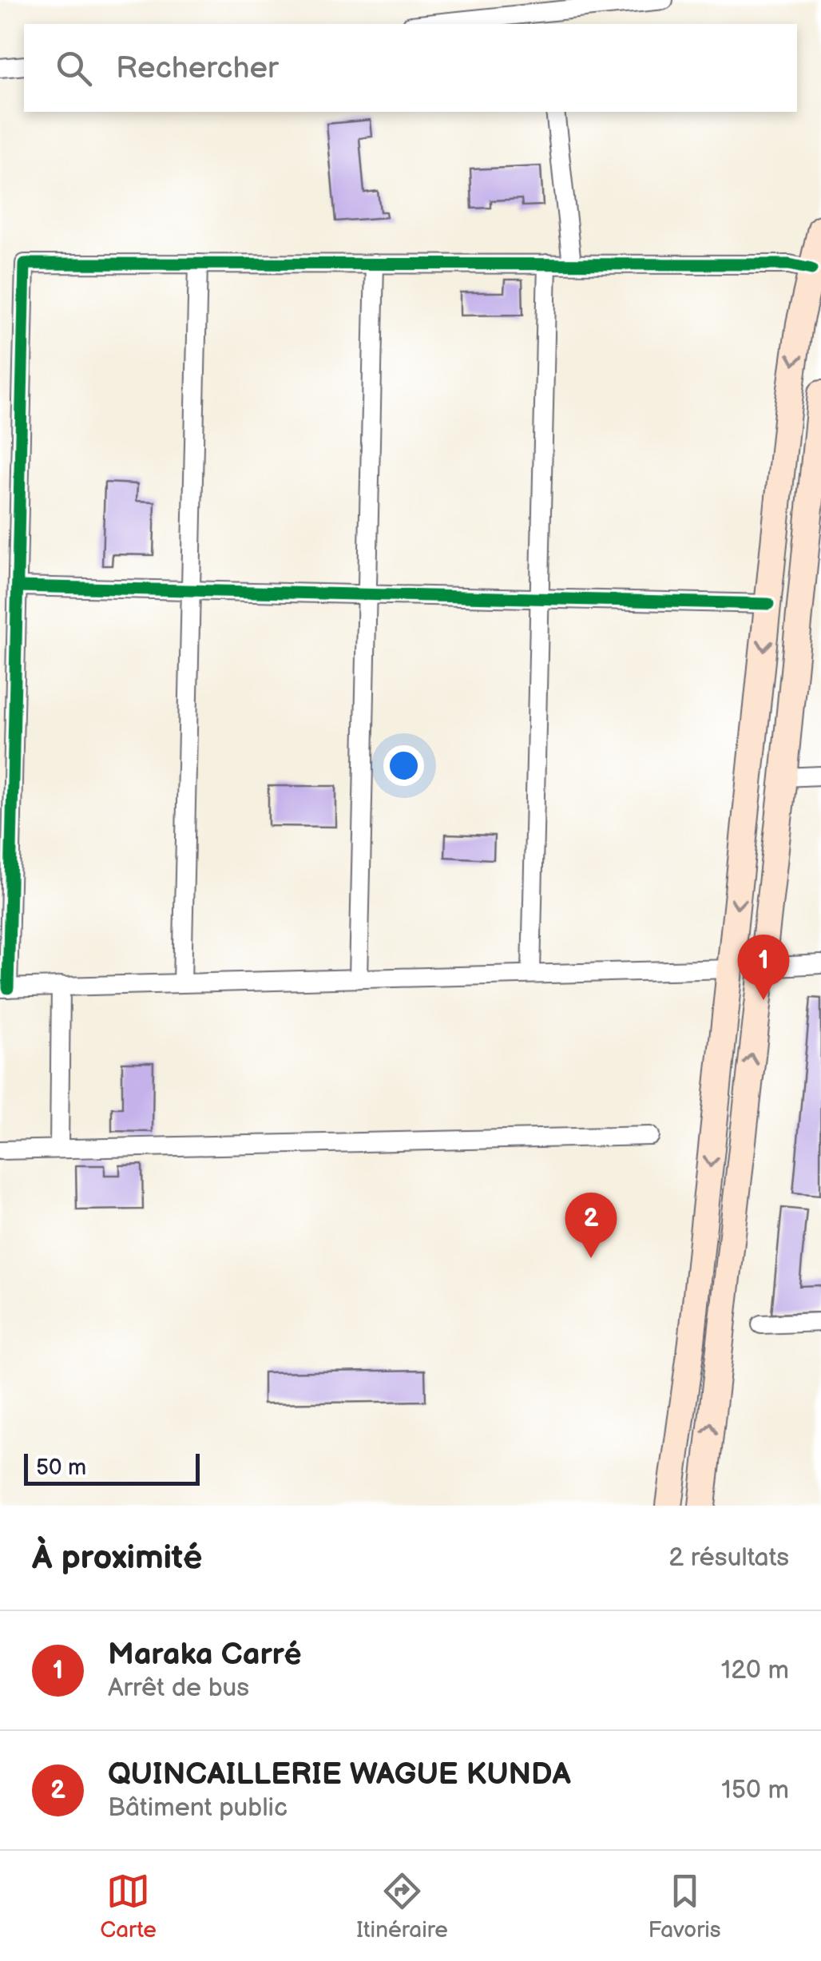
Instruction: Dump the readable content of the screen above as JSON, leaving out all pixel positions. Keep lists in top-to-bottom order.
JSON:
{
  "scale_bar": "50 m",
  "page": {
    "search": "Rechercher",
    "pins": ["1", "2"],
    "scale": "50 m",
    "heading": ["À proximité", "2 résultats"],
    "list": [
      {
        "mark": "1",
        "name": "Maraka Carré",
        "note": "Arrêt de bus",
        "value": "120 m"
      },
      {
        "mark": "2",
        "name": "QUINCAILLERIE WAGUE KUNDA",
        "note": "Bâtiment public",
        "value": "150 m"
      }
    ],
    "nav": ["Carte", "Itinéraire", "Favoris"]
  }
}
